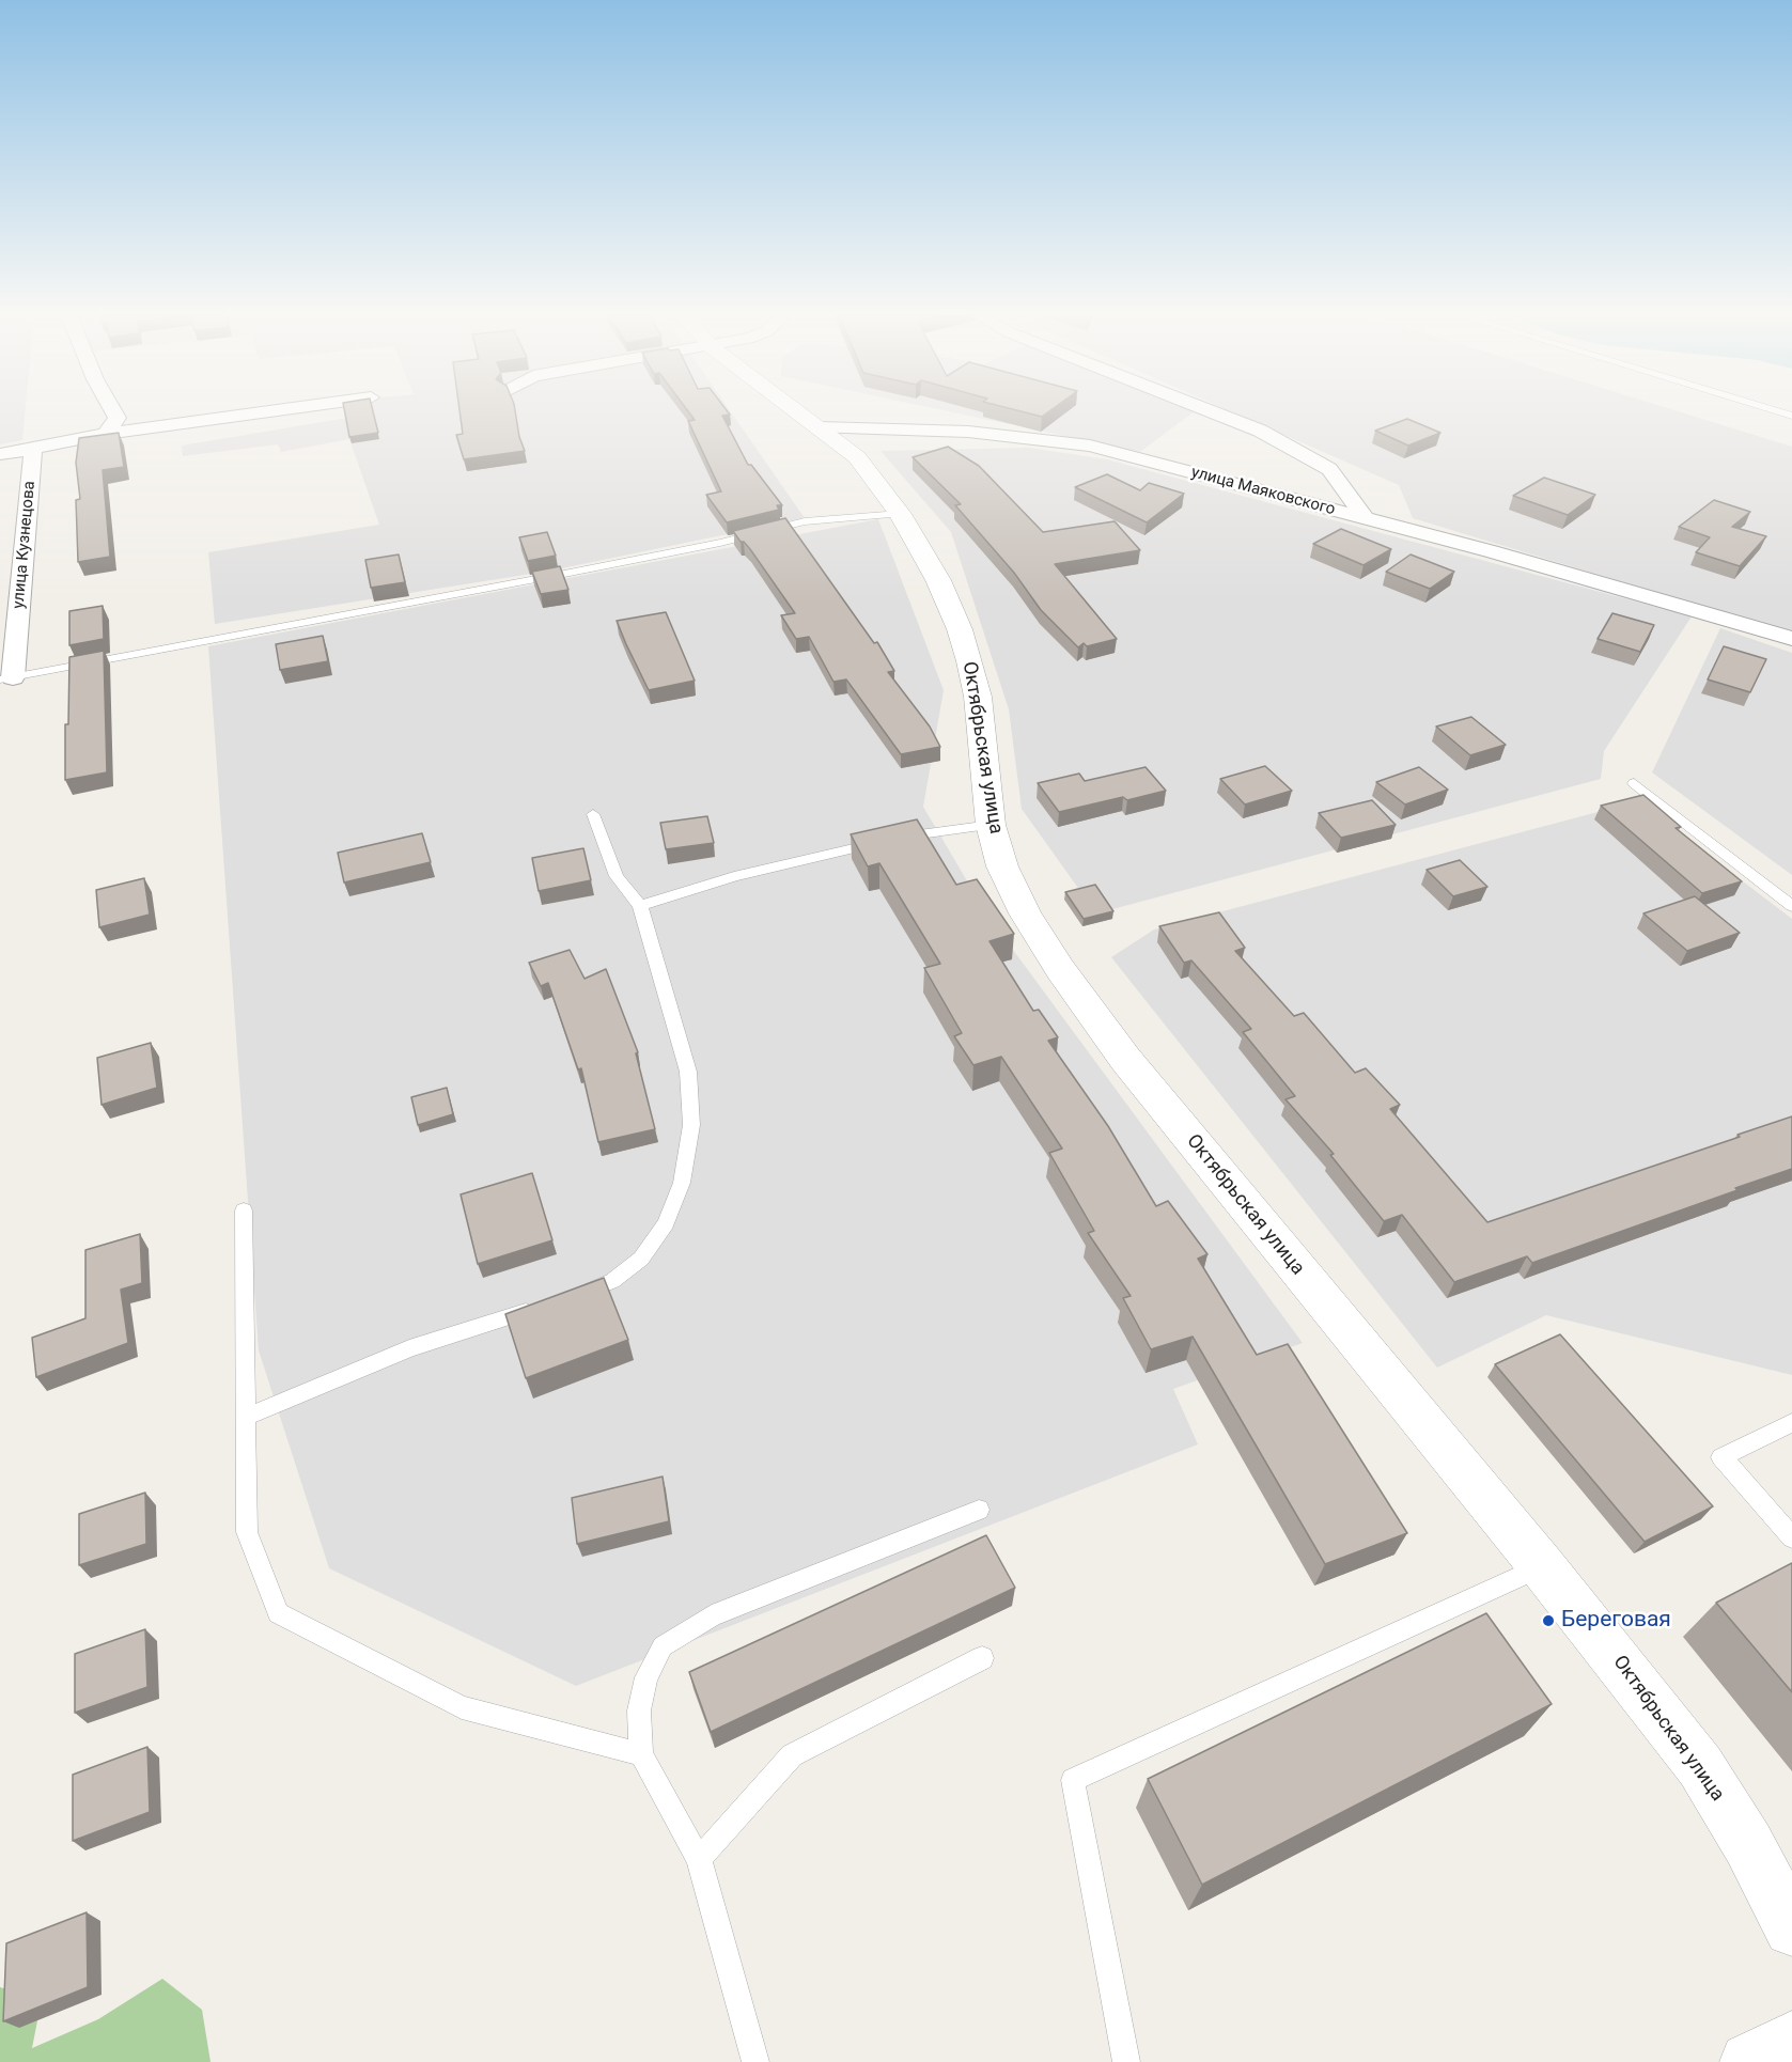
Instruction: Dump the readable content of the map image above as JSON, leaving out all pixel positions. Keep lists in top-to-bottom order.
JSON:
{
  "streets": {
    "street": ["улица Маяковского", "улица Кузнецова", "Октябрьская улица"]
  },
  "crossings": [
    ["улица Маяковского", "Октябрьская улица"]
  ],
  "places": ["Береговая"]
}
